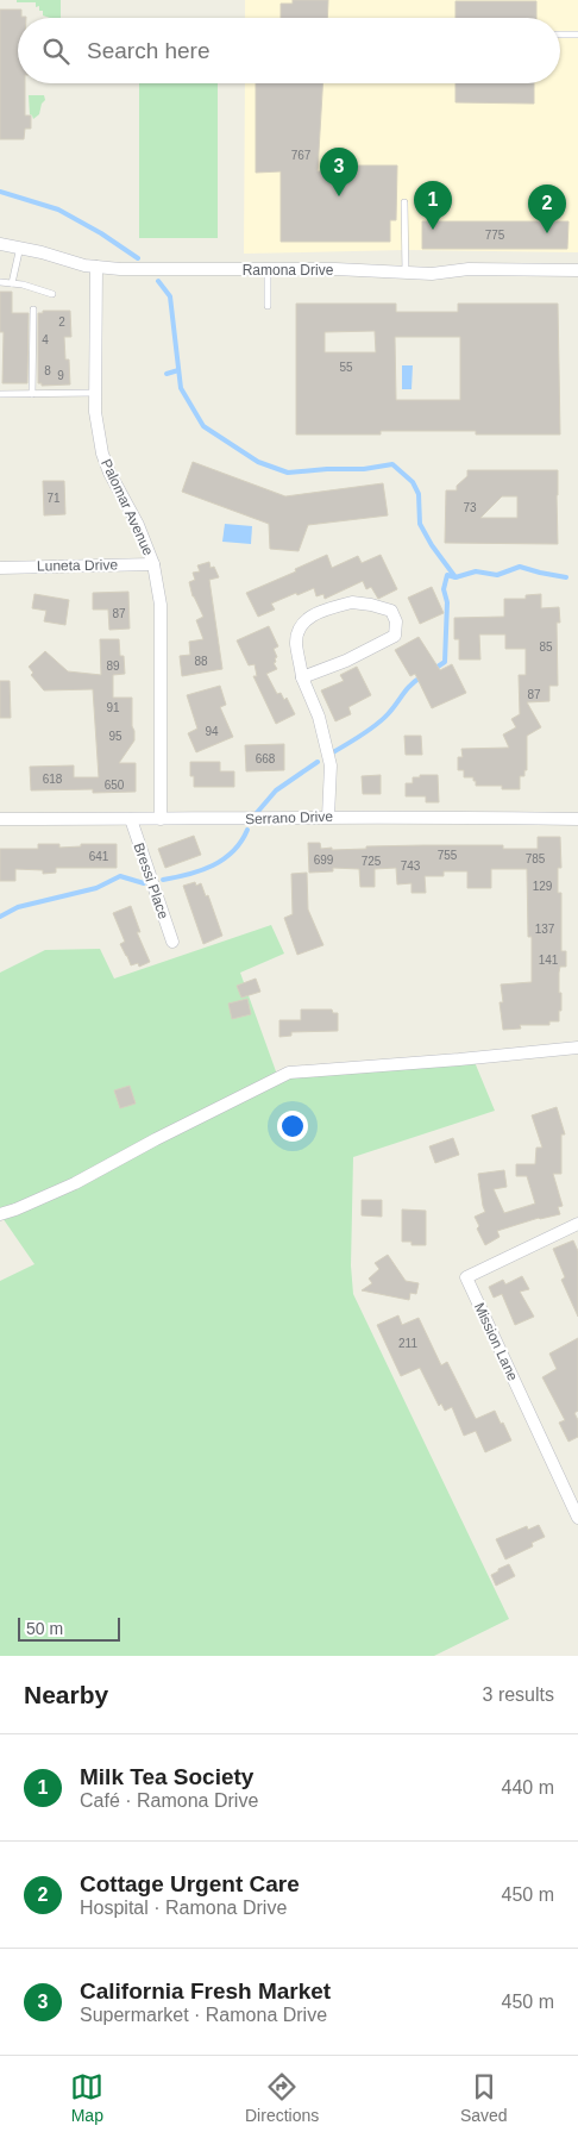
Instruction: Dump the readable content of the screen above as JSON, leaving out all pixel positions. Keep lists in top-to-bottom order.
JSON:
{
  "streets": {
    "street": [
      "Ramona Drive",
      "Palomar Avenue",
      "Luneta Drive",
      "Serrano Drive",
      "Bressi Place",
      "Mission Lane"
    ]
  },
  "crossings": [
    ["Ramona Drive", "Palomar Avenue"],
    ["Palomar Avenue", "Luneta Drive"],
    ["Palomar Avenue", "Serrano Drive"],
    ["Serrano Drive", "Bressi Place"]
  ],
  "house_numbers": [
    "767",
    "775",
    "2",
    "4",
    "55",
    "8",
    "9",
    "71",
    "73",
    "87",
    "85",
    "88",
    "89",
    "87",
    "91",
    "94",
    "95",
    "668",
    "618",
    "650",
    "755",
    "641",
    "785",
    "699",
    "725",
    "743",
    "129",
    "137",
    "141",
    "211"
  ],
  "scale_bar": "50 m",
  "page": {
    "search": "Search here",
    "pins": ["3", "1", "2"],
    "scale": "50 m",
    "heading": ["Nearby", "3 results"],
    "list": [
      {
        "mark": "1",
        "name": "Milk Tea Society",
        "note": "Café · Ramona Drive",
        "value": "440 m"
      },
      {
        "mark": "2",
        "name": "Cottage Urgent Care",
        "note": "Hospital · Ramona Drive",
        "value": "450 m"
      },
      {
        "mark": "3",
        "name": "California Fresh Market",
        "note": "Supermarket · Ramona Drive",
        "value": "450 m"
      }
    ],
    "nav": ["Map", "Directions", "Saved"]
  }
}
